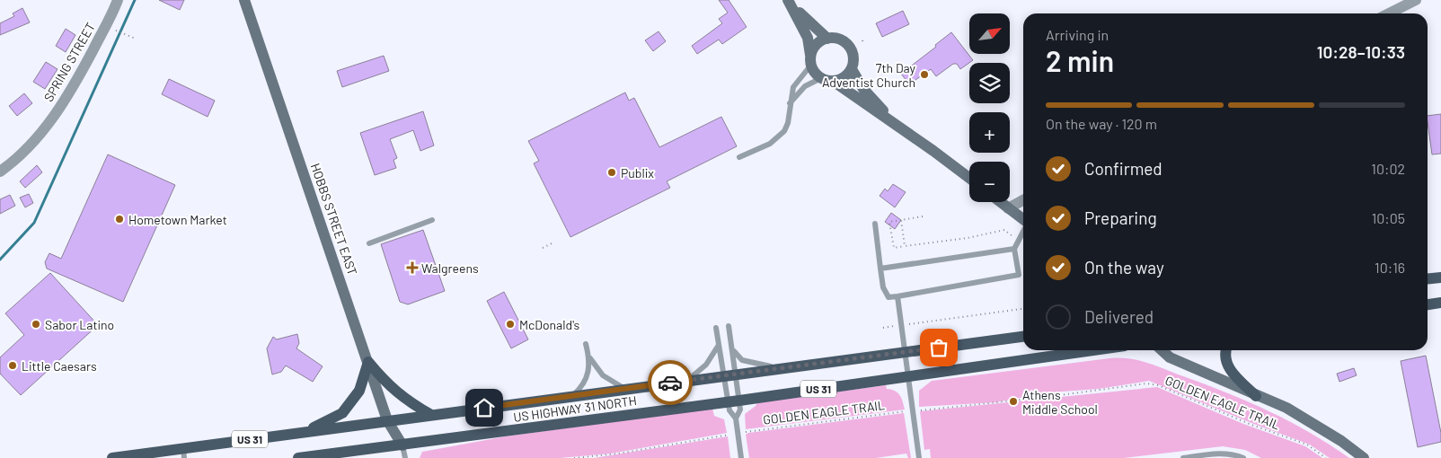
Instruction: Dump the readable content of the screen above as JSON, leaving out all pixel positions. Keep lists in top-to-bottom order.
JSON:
{
  "streets": {
    "main road": ["HOBBS STREET EAST", "US 31", "US HIGHWAY 31 NORTH"],
    "street": ["SPRING STREET"],
    "path": ["GOLDEN EAGLE TRAIL"]
  },
  "crossings": [
    ["HOBBS STREET EAST", "US 31"],
    ["HOBBS STREET EAST", "US HIGHWAY 31 NORTH"],
    ["US 31", "US HIGHWAY 31 NORTH"]
  ],
  "places": {
    "other": [
      "7th Day Adventist Church",
      "Publix",
      "Hometown Market",
      "Sabor Latino",
      "McDonald's",
      "Little Caesars",
      "Athens Middle School"
    ],
    "health": ["Walgreens"]
  },
  "north": "top right",
  "page": {
    "map_buttons": ["+", "−"],
    "heading": ["2 min", "Arriving in", "10:28–10:33"],
    "bar": "On the way · 120 m",
    "list": [
      ["Confirmed", "10:02"],
      ["Preparing", "10:05"],
      ["On the way", "10:16"],
      "Delivered"
    ]
  }
}
